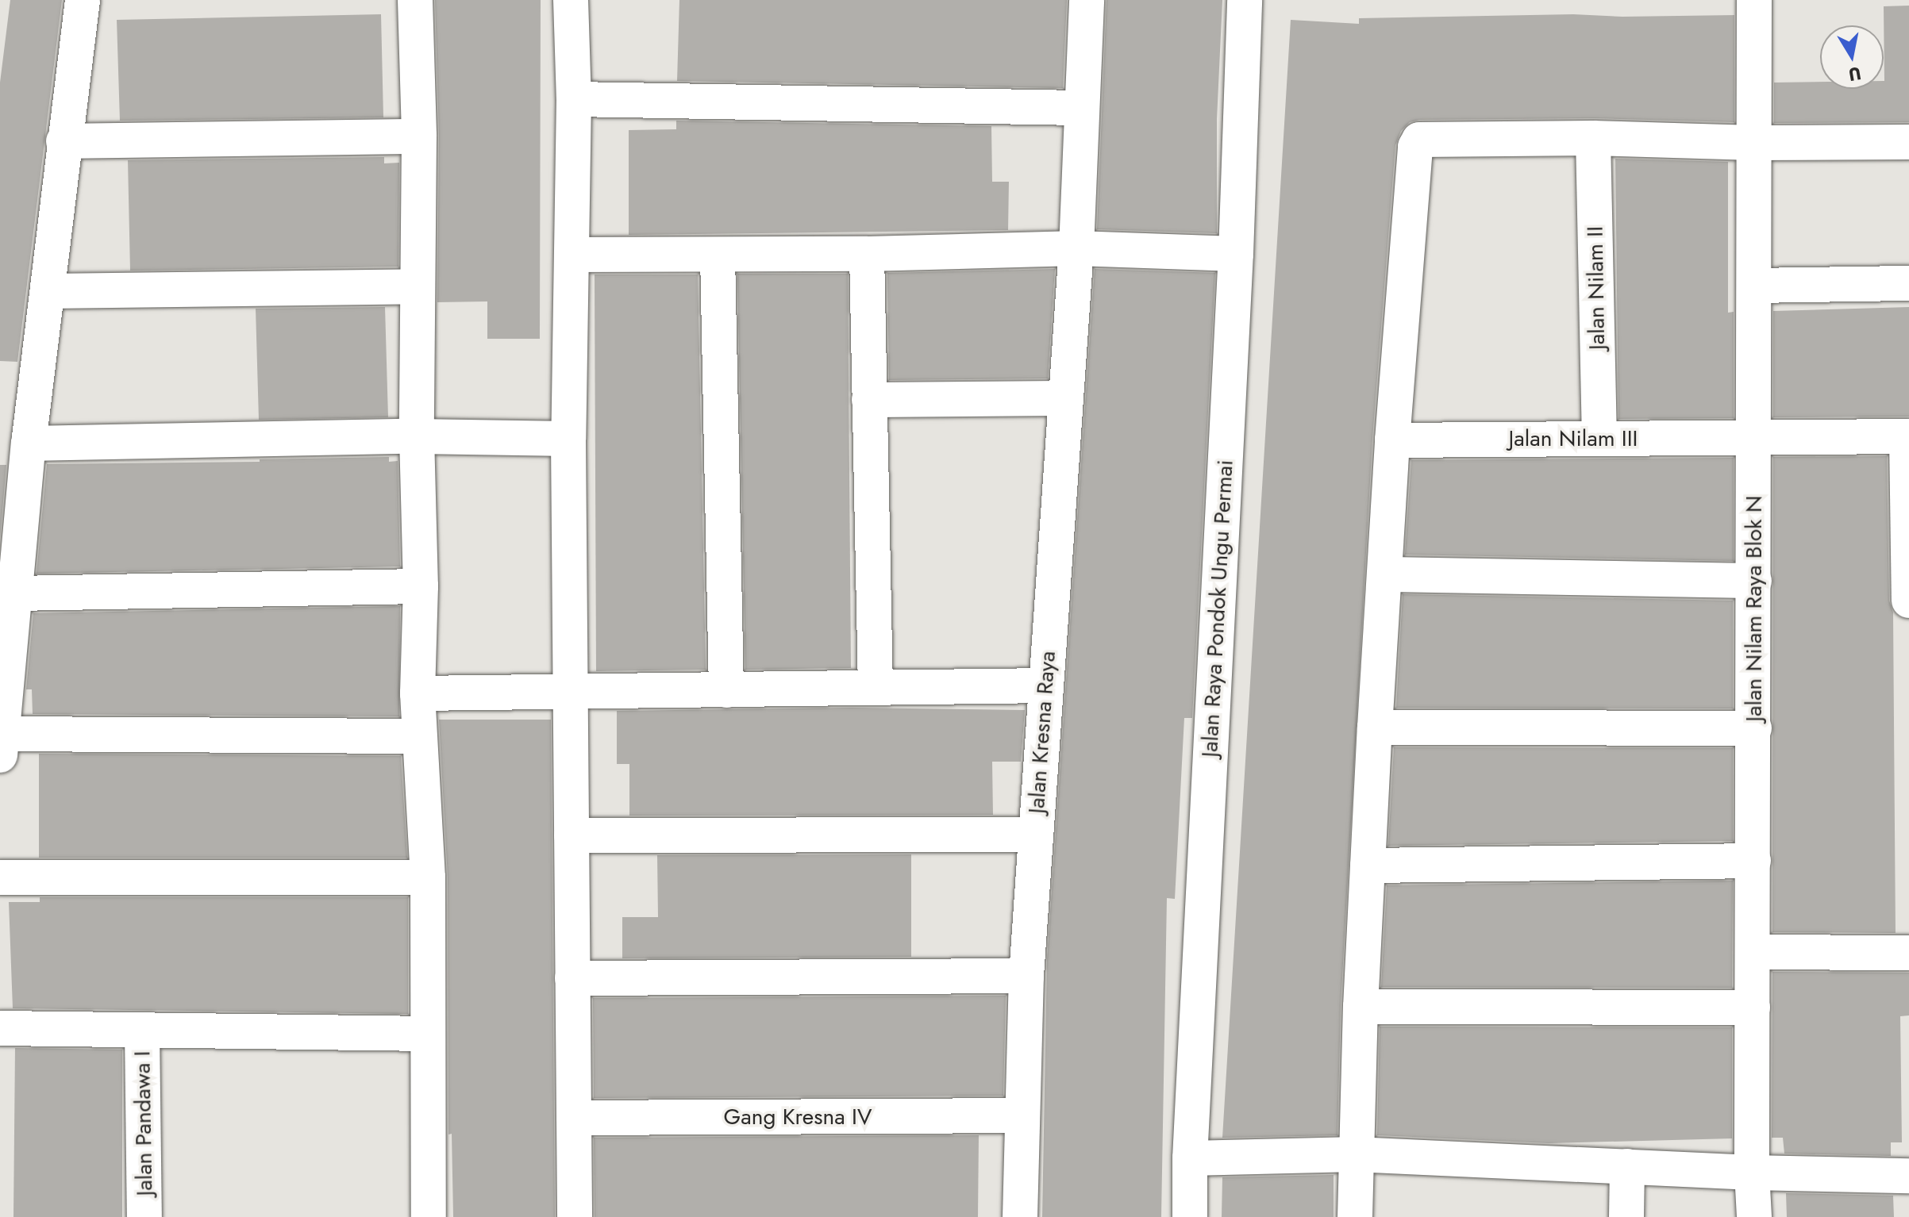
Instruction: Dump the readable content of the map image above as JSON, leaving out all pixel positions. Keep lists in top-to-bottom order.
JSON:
{
  "streets": {
    "street": [
      "Jalan Nilam II",
      "Jalan Nilam III",
      "Jalan Raya Pondok Ungu Permai",
      "Jalan Nilam Raya Blok N",
      "Jalan Kresna Raya",
      "Gang Kresna IV",
      "Jalan Pandawa I"
    ]
  },
  "crossings": [
    ["Jalan Nilam II", "Jalan Nilam III"],
    ["Jalan Nilam III", "Jalan Nilam Raya Blok N"],
    ["Jalan Kresna Raya", "Gang Kresna IV"]
  ],
  "north": "bottom"
}
